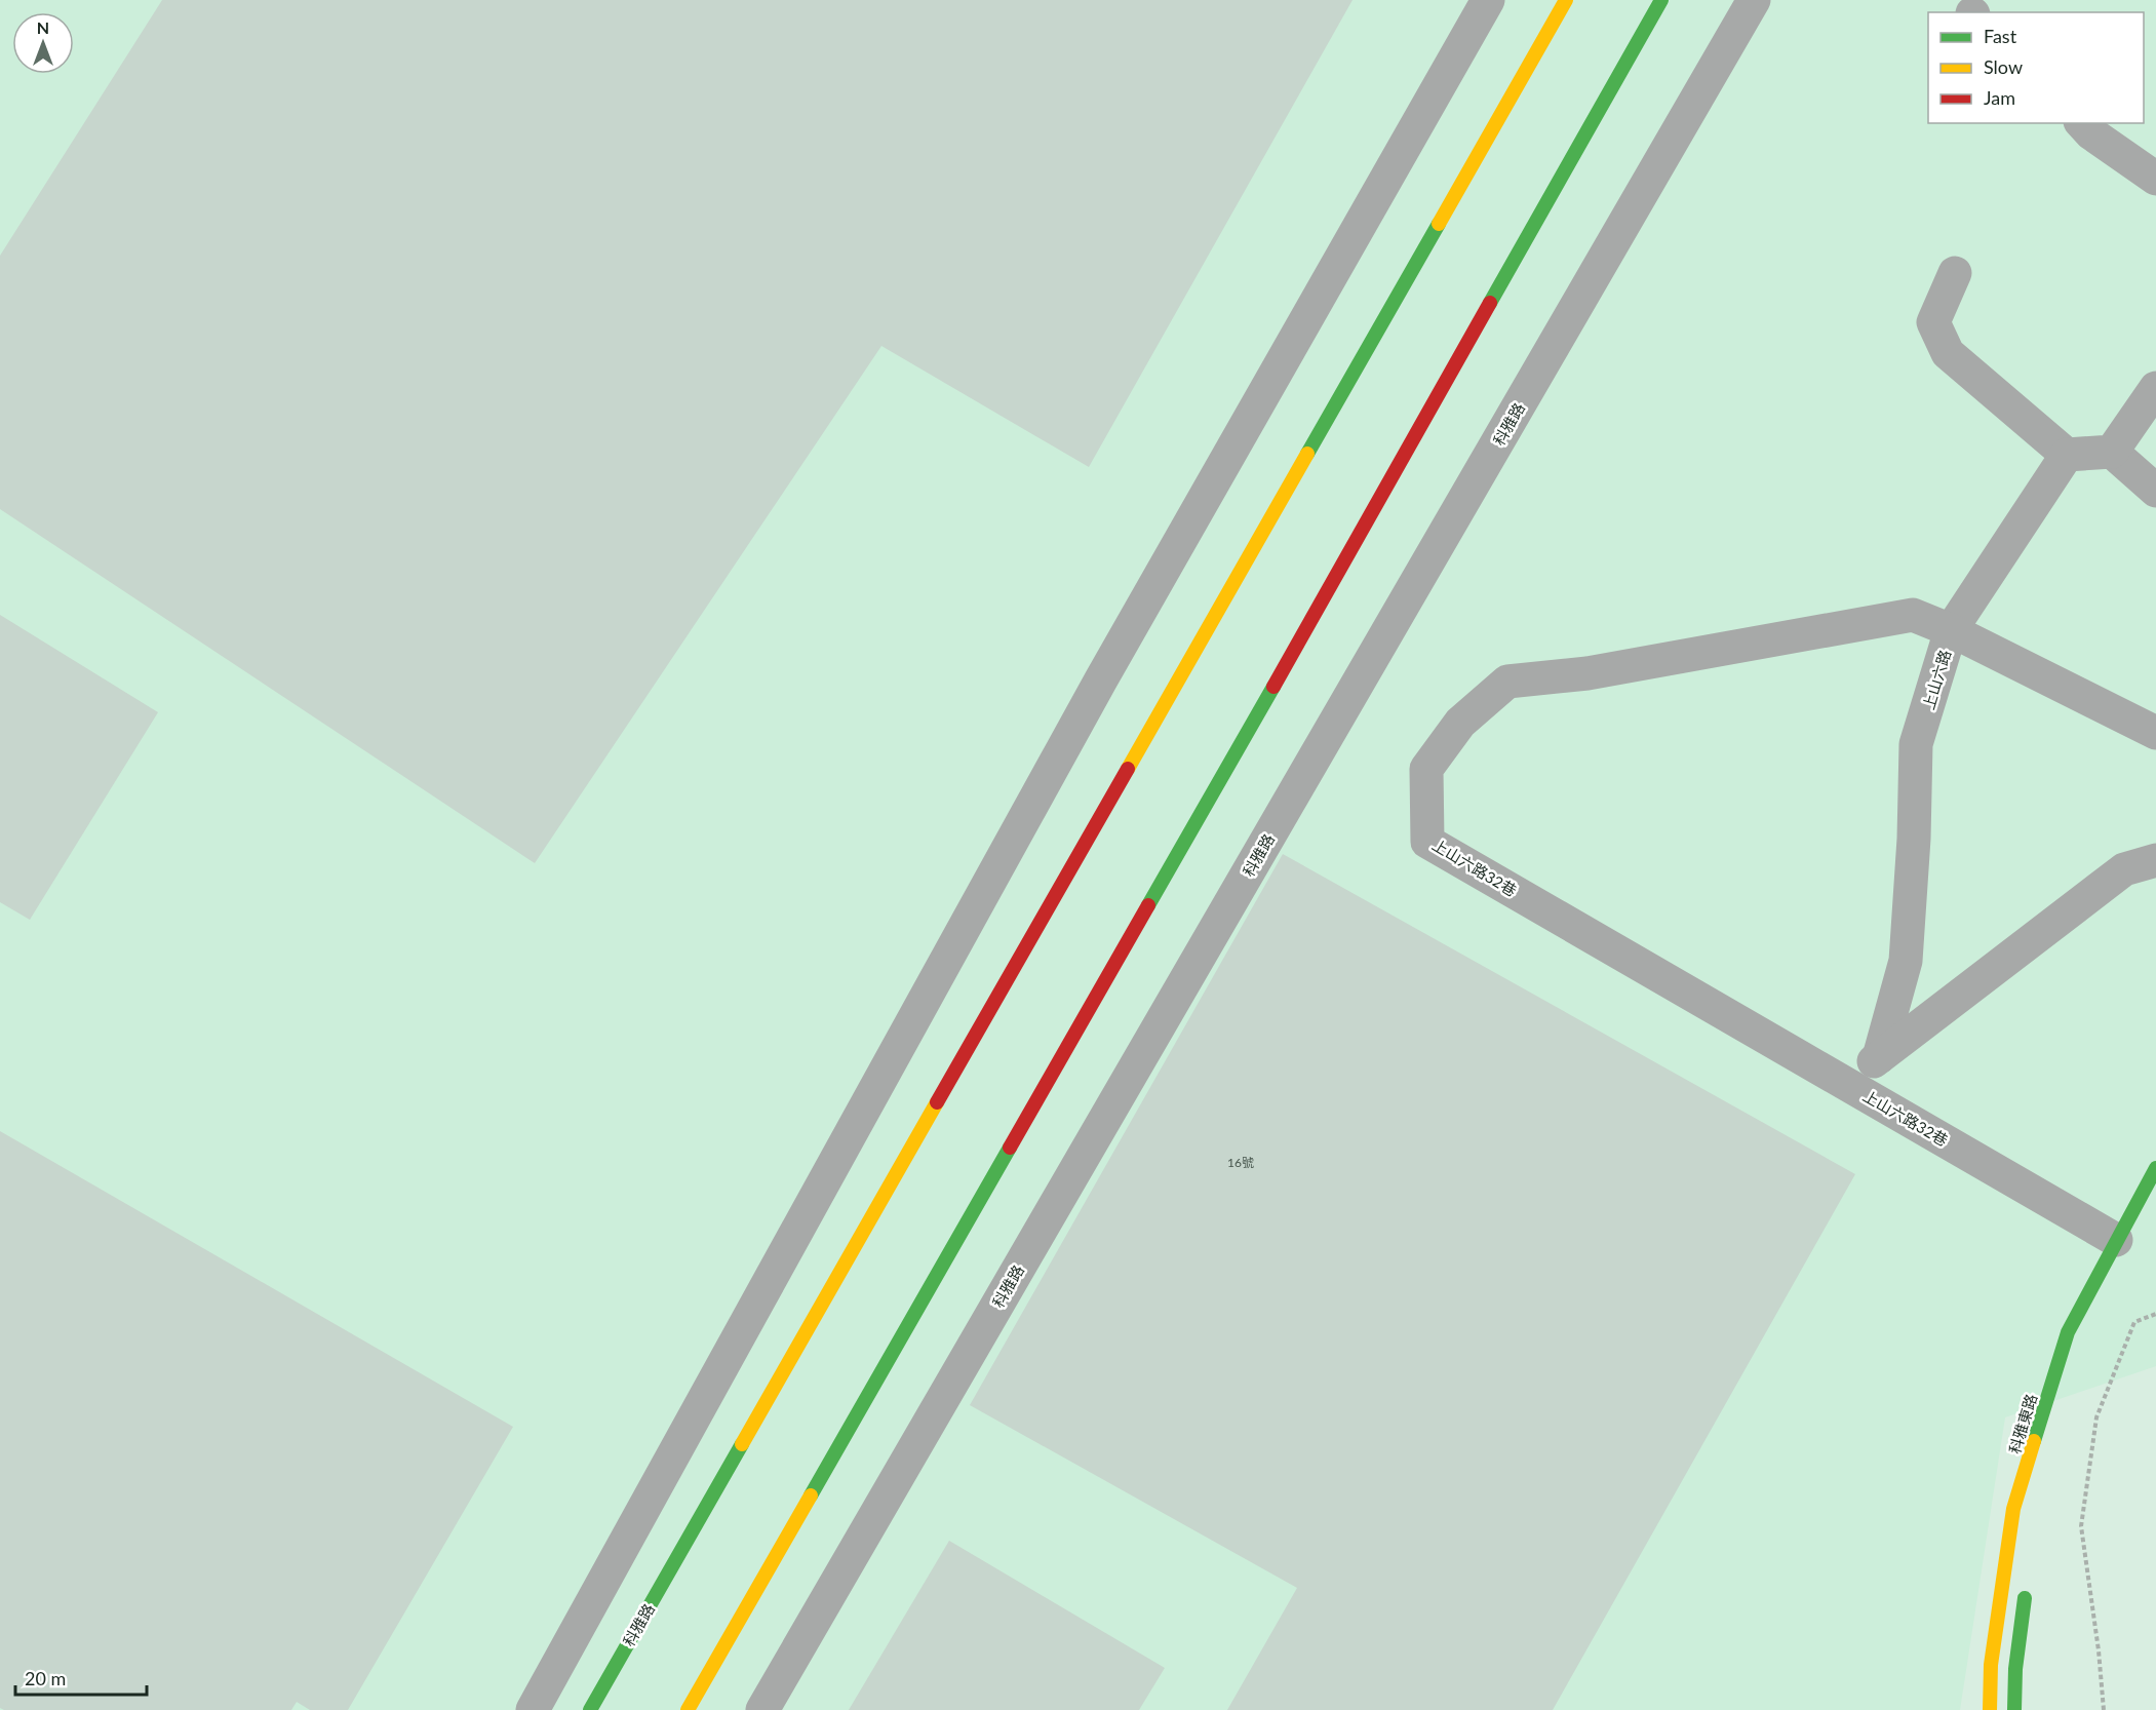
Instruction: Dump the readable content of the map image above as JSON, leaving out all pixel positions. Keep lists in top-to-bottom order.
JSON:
{
  "streets": {
    "street": [
      "科雅路",
      "上山六路",
      "上山六路32巷",
      "科雅東路"
    ]
  },
  "crossings": [
    ["上山六路", "上山六路32巷"],
    ["上山六路32巷", "科雅東路"]
  ],
  "house_numbers": ["16號"],
  "legend": ["Fast", "Slow", "Jam"],
  "scale_bar": "20 m",
  "north": "top"
}
